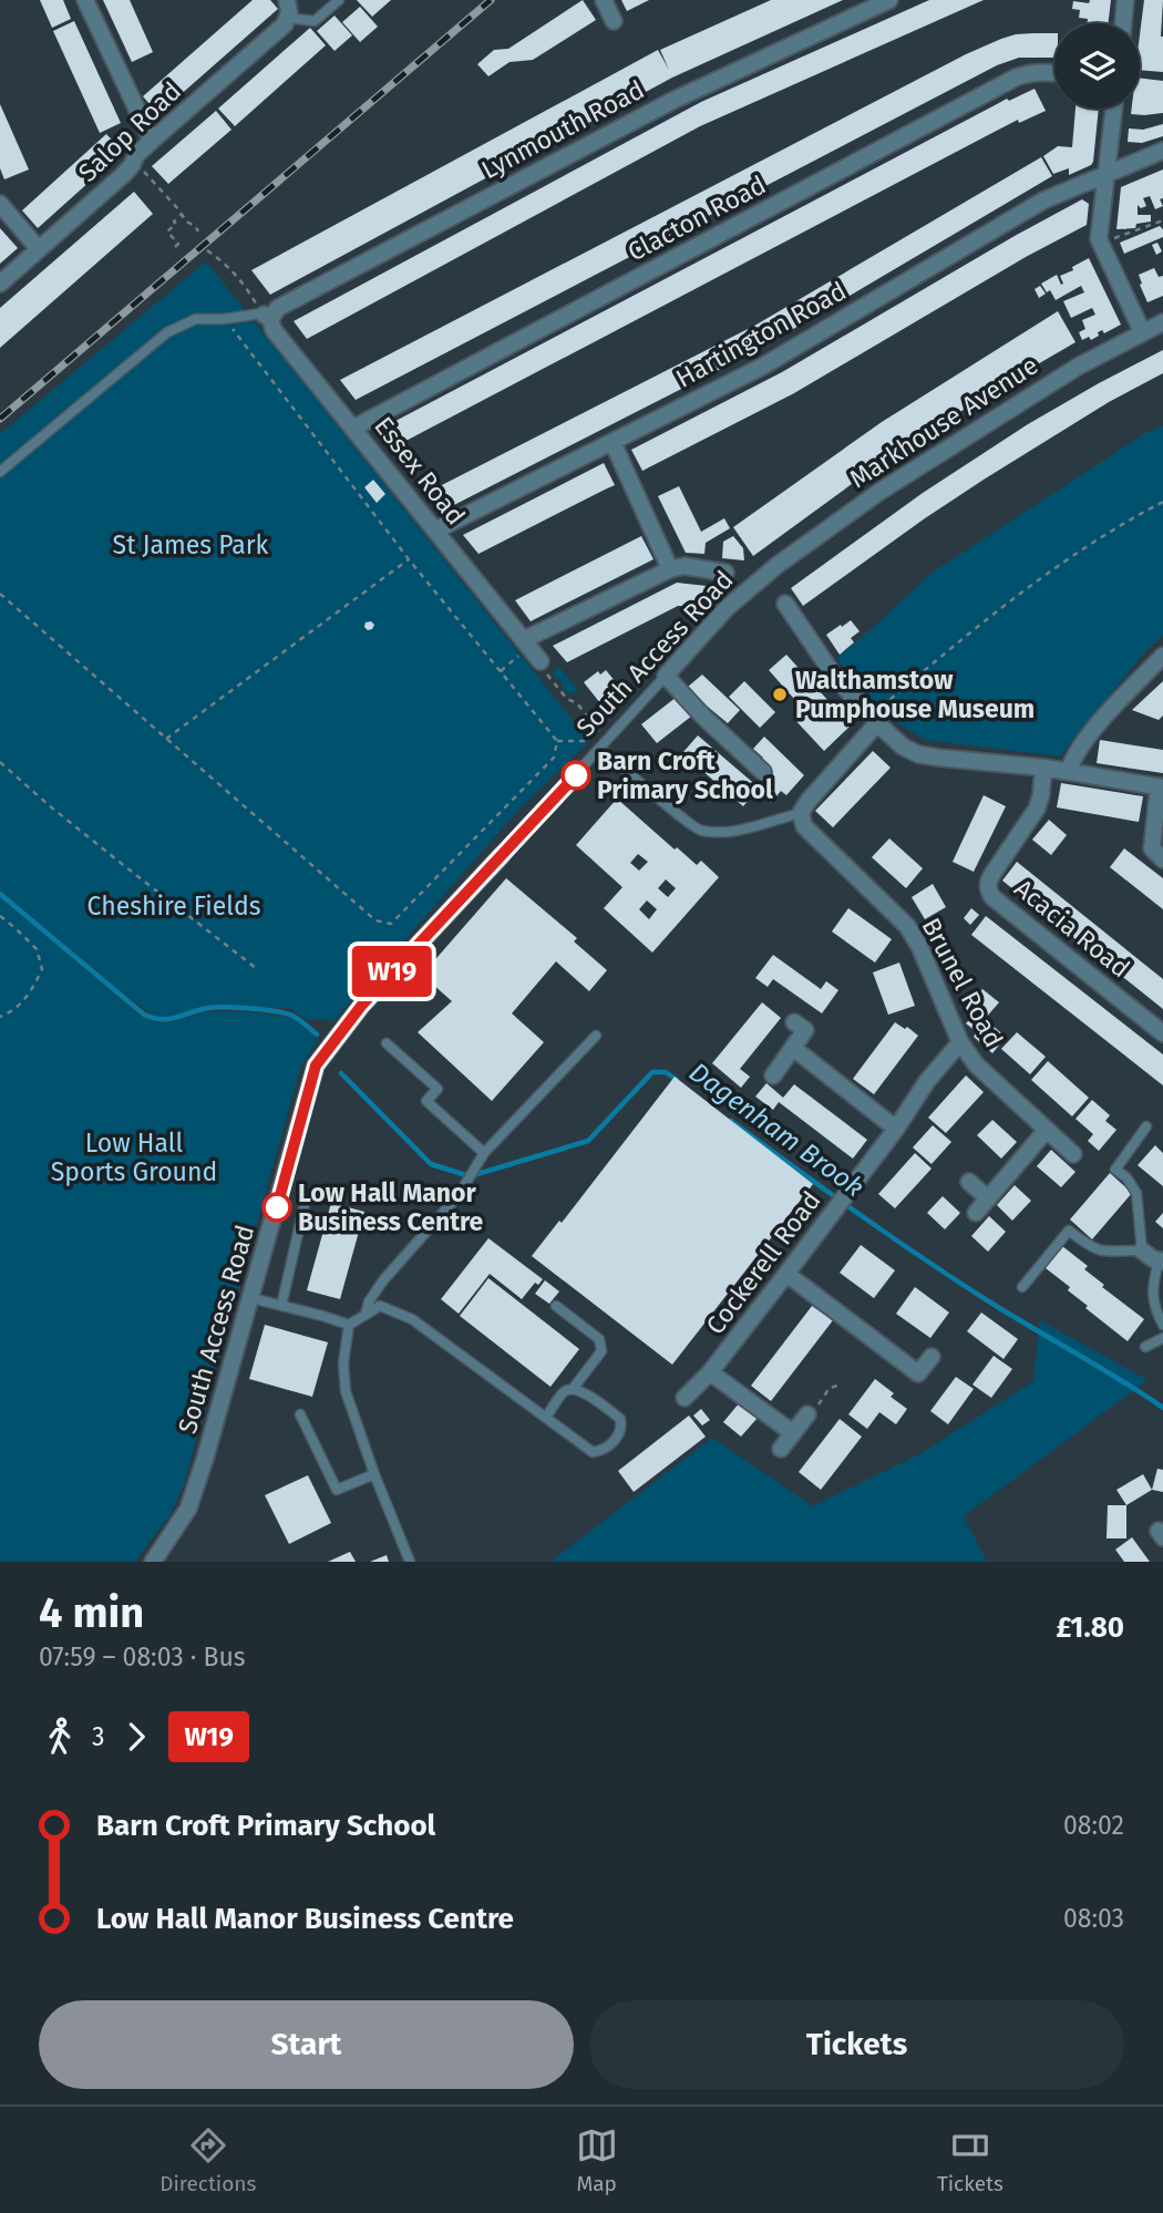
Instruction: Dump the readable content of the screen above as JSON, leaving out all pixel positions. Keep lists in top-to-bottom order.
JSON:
{
  "streets": {
    "street": [
      "Lynmouth Road",
      "Salop Road",
      "Clacton Road",
      "Hartington Road",
      "Markhouse Avenue",
      "Essex Road",
      "South Access Road",
      "Acacia Road",
      "Brunel Road",
      "Cockerell Road"
    ]
  },
  "crossings": [
    ["Lynmouth Road", "Essex Road"],
    ["Clacton Road", "Essex Road"],
    ["Hartington Road", "Essex Road"],
    ["Markhouse Avenue", "South Access Road"],
    ["Brunel Road", "Cockerell Road"]
  ],
  "water": ["Dagenham Brook"],
  "parks": ["St James Park", "Cheshire Fields", "Low Hall Sports Ground"],
  "places": ["Walthamstow Pumphouse Museum", "Barn Croft Primary School", "Low Hall Manor Business Centre"],
  "lines": ["bus line W19"],
  "page": {
    "on_map": "W19",
    "heading": ["4 min", "07:59 – 08:03 · Bus", "£1.80"],
    "legs": ["3", "W19"],
    "list": [
      {
        "name": "Barn Croft Primary School",
        "value": "08:02"
      },
      {
        "name": "Low Hall Manor Business Centre",
        "value": "08:03"
      }
    ],
    "buttons": ["Start", "Tickets"],
    "tabs": ["Directions", "Map", "Tickets"]
  }
}
